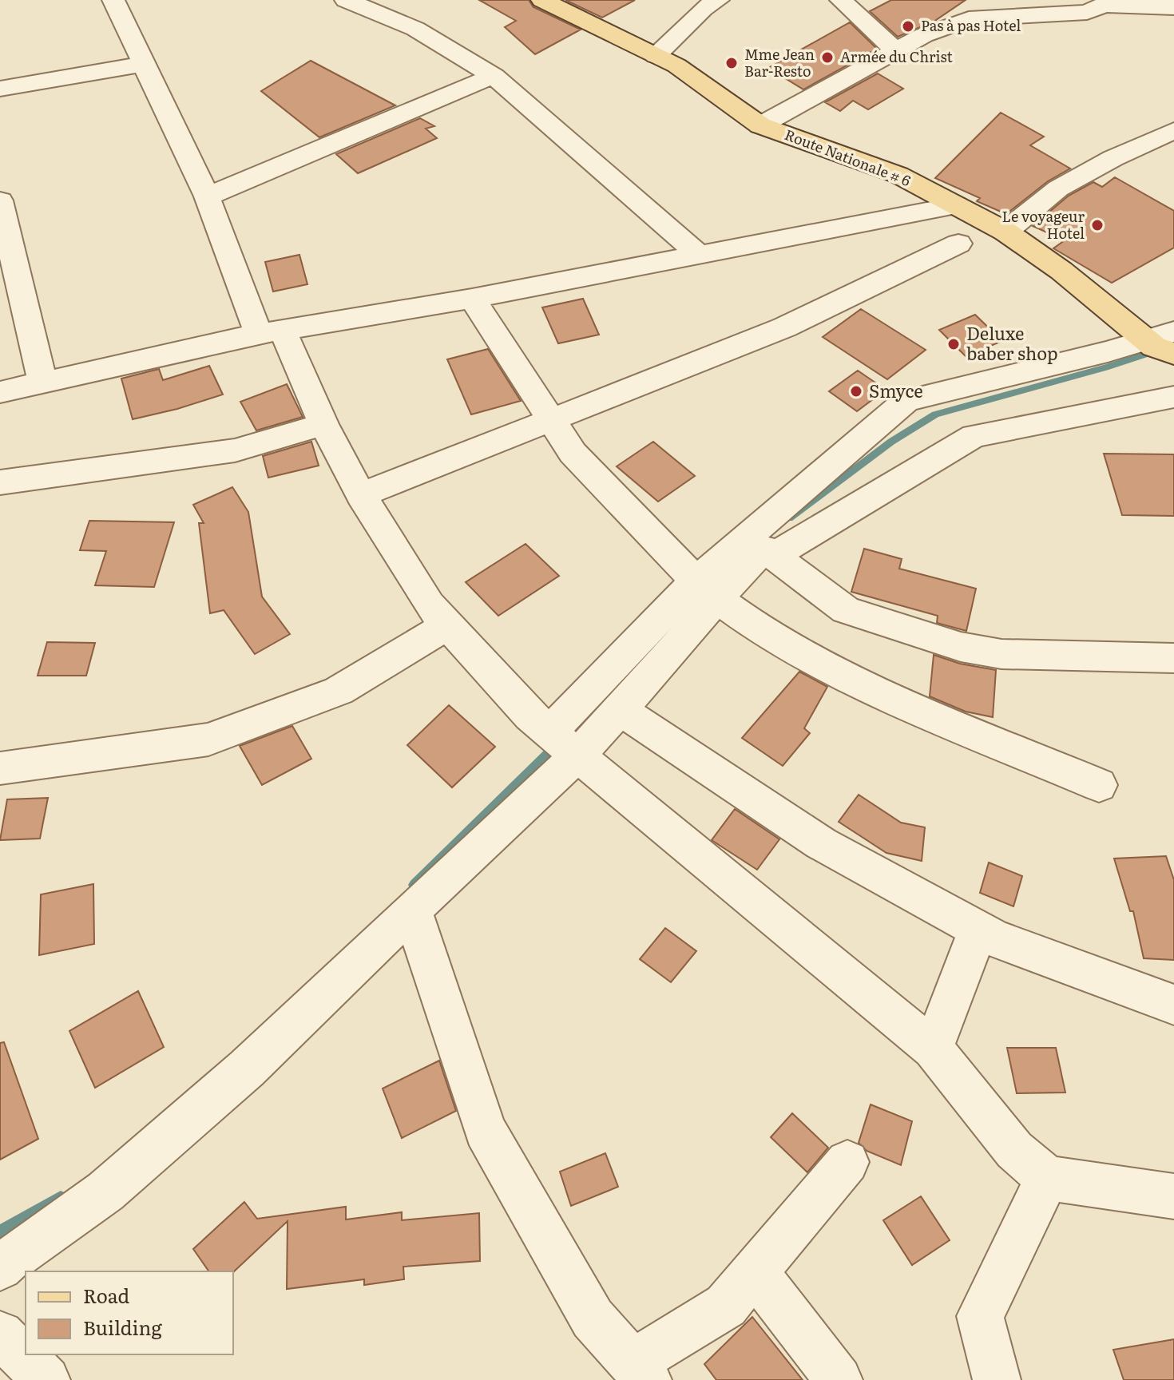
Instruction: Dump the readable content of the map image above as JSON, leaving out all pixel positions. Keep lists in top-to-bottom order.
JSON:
{
  "streets": {
    "main road": ["Route Nationale # 6"]
  },
  "places": [
    "Pas à pas Hotel",
    "Armée du Christ",
    "Mme Jean Bar-Resto",
    "Le voyageur Hotel",
    "Deluxe baber shop",
    "Smyce"
  ],
  "legend": ["Road", "Building"]
}
